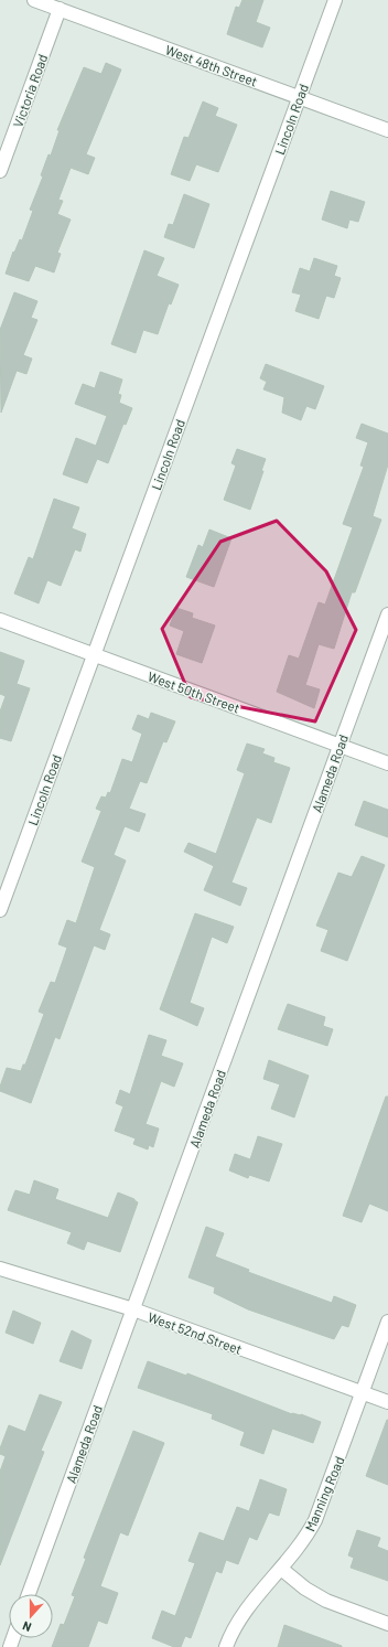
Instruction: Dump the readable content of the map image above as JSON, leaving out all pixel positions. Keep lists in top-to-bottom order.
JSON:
{
  "streets": {
    "street": [
      "West 48th Street",
      "Victoria Road",
      "Lincoln Road",
      "West 50th Street",
      "Alameda Road",
      "West 52nd Street",
      "Manning Road"
    ]
  },
  "crossings": [
    ["West 48th Street", "Victoria Road"],
    ["West 48th Street", "Lincoln Road"],
    ["Lincoln Road", "West 50th Street"],
    ["West 50th Street", "Alameda Road"],
    ["Alameda Road", "West 52nd Street"],
    ["West 52nd Street", "Manning Road"]
  ],
  "north": "bottom"
}
